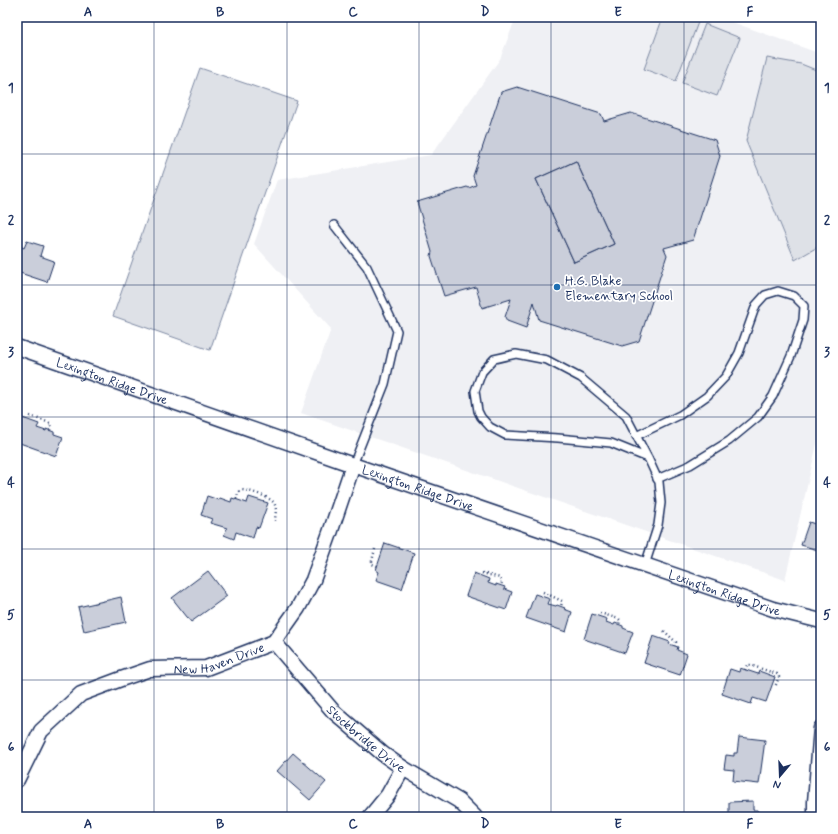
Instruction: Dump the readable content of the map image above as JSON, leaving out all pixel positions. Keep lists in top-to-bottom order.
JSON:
{
  "streets": {
    "street": ["Lexington Ridge Drive", "New Haven Drive", "Stockbridge Drive"]
  },
  "crossings": [
    ["Lexington Ridge Drive", "New Haven Drive"],
    ["New Haven Drive", "Stockbridge Drive"]
  ],
  "places": ["H.G. Blake Elementary School"],
  "north": "bottom",
  "grid": {
    "columns": [
      "A",
      "B",
      "C",
      "D",
      "E",
      "F"
    ],
    "rows": [
      "1",
      "2",
      "3",
      "4",
      "5",
      "6"
    ]
  }
}
